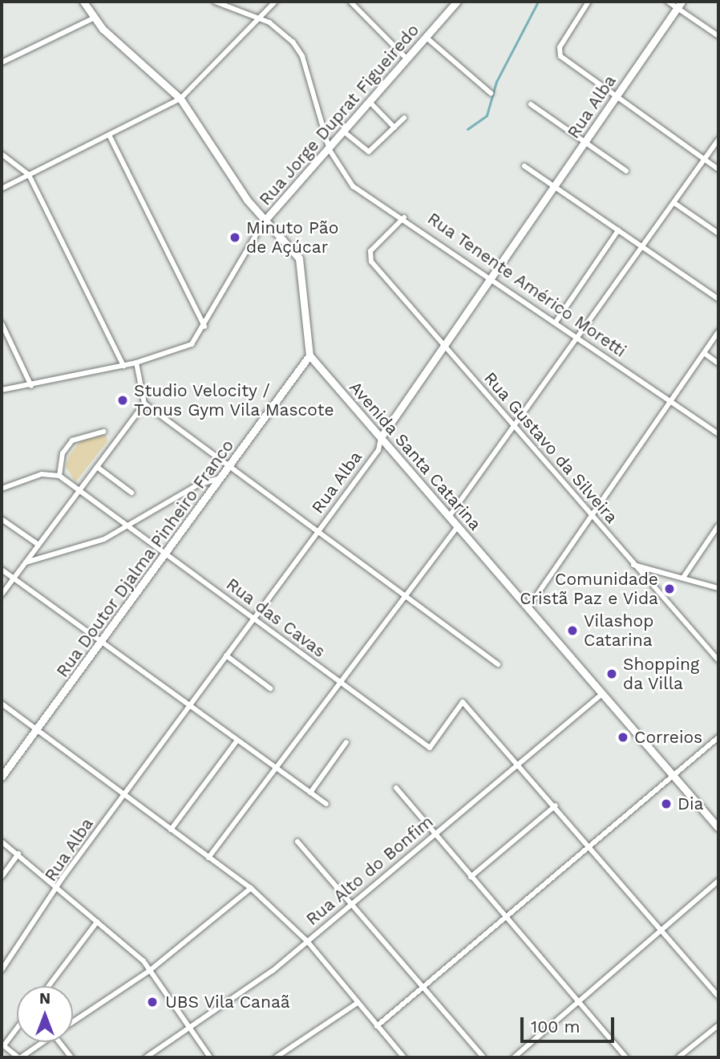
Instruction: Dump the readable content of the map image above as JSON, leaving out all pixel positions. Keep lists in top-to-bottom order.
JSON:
{
  "streets": {
    "street": [
      "Rua Alba",
      "Rua Jorge Duprat Figueiredo",
      "Rua Tenente Américo Moretti",
      "Rua Gustavo da Silveira",
      "Avenida Santa Catarina",
      "Rua Doutor Djalma Pinheiro Franco",
      "Rua das Cavas",
      "Rua Alto do Bonfim"
    ]
  },
  "crossings": [
    ["Rua Alba", "Rua Tenente Américo Moretti"],
    ["Rua Alba", "Rua Gustavo da Silveira"],
    ["Rua Alba", "Avenida Santa Catarina"],
    ["Rua Alba", "Rua das Cavas"],
    ["Rua Jorge Duprat Figueiredo", "Rua Tenente Américo Moretti"],
    ["Rua Tenente Américo Moretti", "Rua Gustavo da Silveira"],
    ["Avenida Santa Catarina", "Rua Doutor Djalma Pinheiro Franco"],
    ["Avenida Santa Catarina", "Rua Alto do Bonfim"],
    ["Rua Doutor Djalma Pinheiro Franco", "Rua das Cavas"],
    ["Rua das Cavas", "Rua Alto do Bonfim"]
  ],
  "places": [
    "Minuto Pão de Açúcar",
    "Studio Velocity / Tonus Gym Vila Mascote",
    "Comunidade Cristã Paz e Vida",
    "Vilashop Catarina",
    "Shopping da Villa",
    "Correios",
    "Dia",
    "UBS Vila Canaã"
  ],
  "scale_bar": "100 m",
  "north": "top"
}
